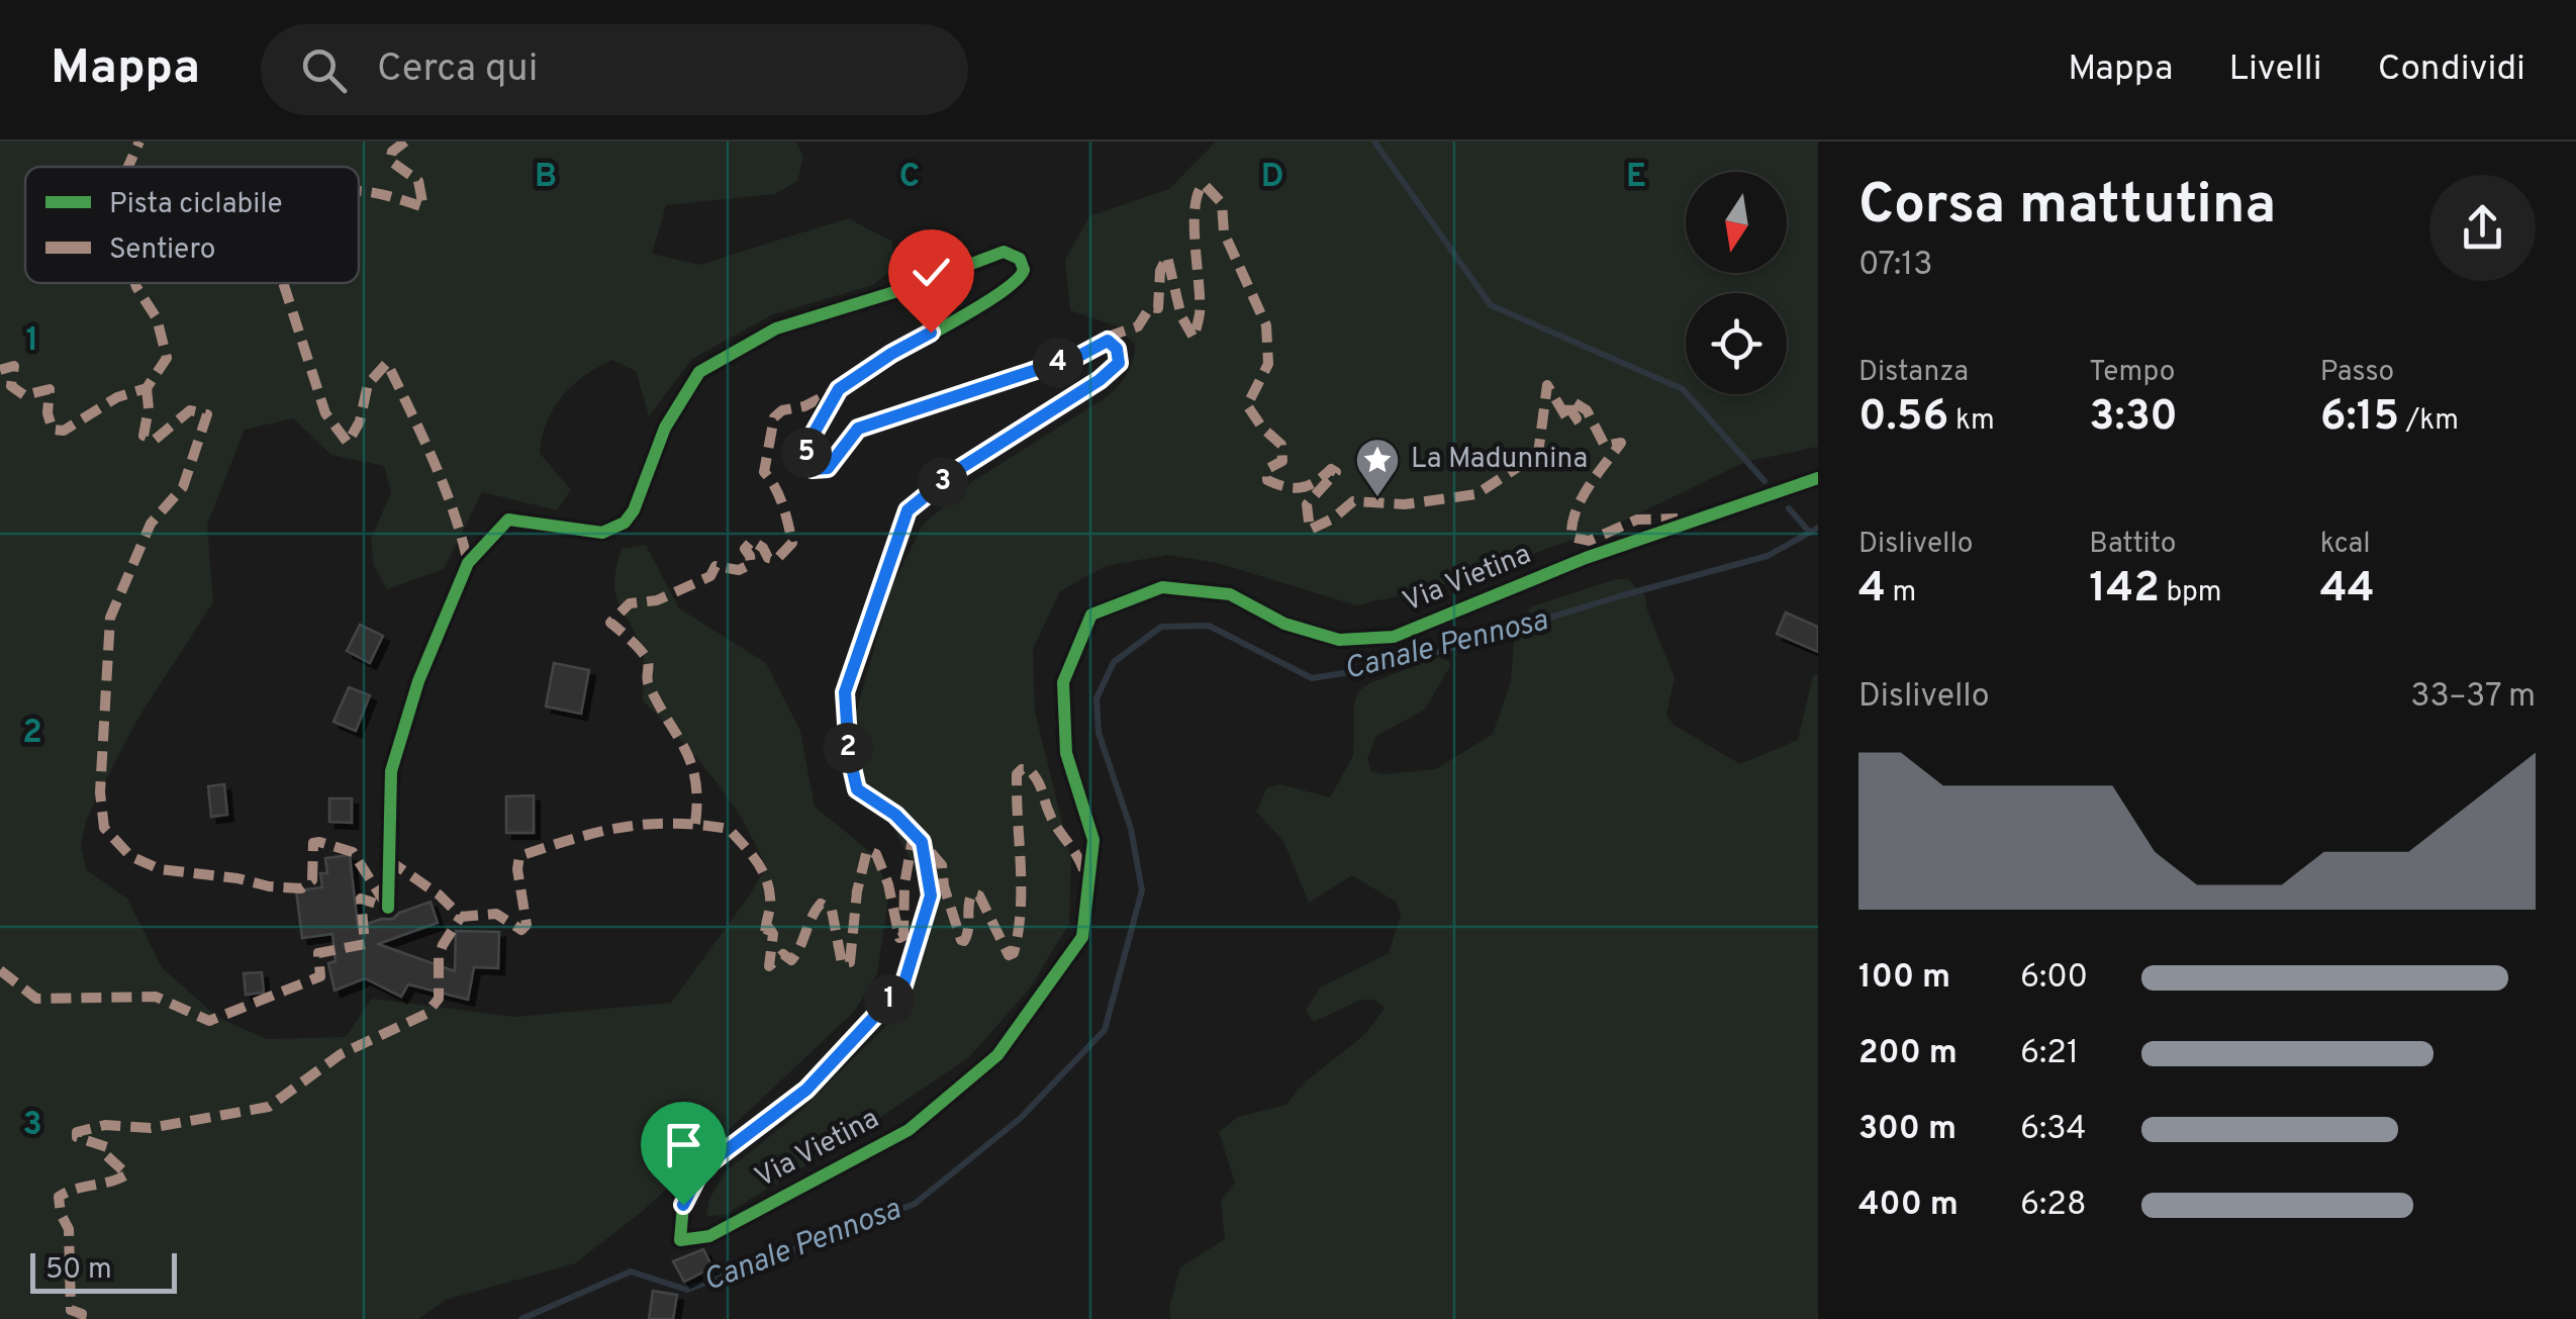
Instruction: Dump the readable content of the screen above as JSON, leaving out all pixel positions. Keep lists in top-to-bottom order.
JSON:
{
  "streets": {
    "street": ["Via Vietina"]
  },
  "water": ["Canale Pennosa"],
  "places": {
    "place": ["La Madunnina"]
  },
  "legend": ["Pista ciclabile", "Sentiero"],
  "scale_bar": "50 m",
  "north": "bottom",
  "page": {
    "header": "Mappa",
    "search": "Cerca qui",
    "nav": ["Mappa", "Livelli", "Condividi"],
    "heading": ["Corsa mattutina", "07:13"],
    "stats": [
      ["Distanza", "0.56 km"],
      ["Tempo", "3:30"],
      ["Passo", "6:15 /km"],
      ["Dislivello", "4 m"],
      ["Battito", "142 bpm"],
      ["kcal", "44"]
    ],
    "pins": [
      "4",
      "5",
      "3",
      "2",
      "1"
    ],
    "chart": ["Dislivello", "33–37 m"],
    "list": [
      {
        "name": "100 m",
        "note": "6:00"
      },
      {
        "name": "200 m",
        "note": "6:21"
      },
      {
        "name": "300 m",
        "note": "6:34"
      },
      {
        "name": "400 m",
        "note": "6:28"
      }
    ],
    "scale": "50 m"
  },
  "grid": {
    "columns": [
      "B",
      "C",
      "D",
      "E"
    ],
    "rows": ["1", "2", "3"]
  }
}
